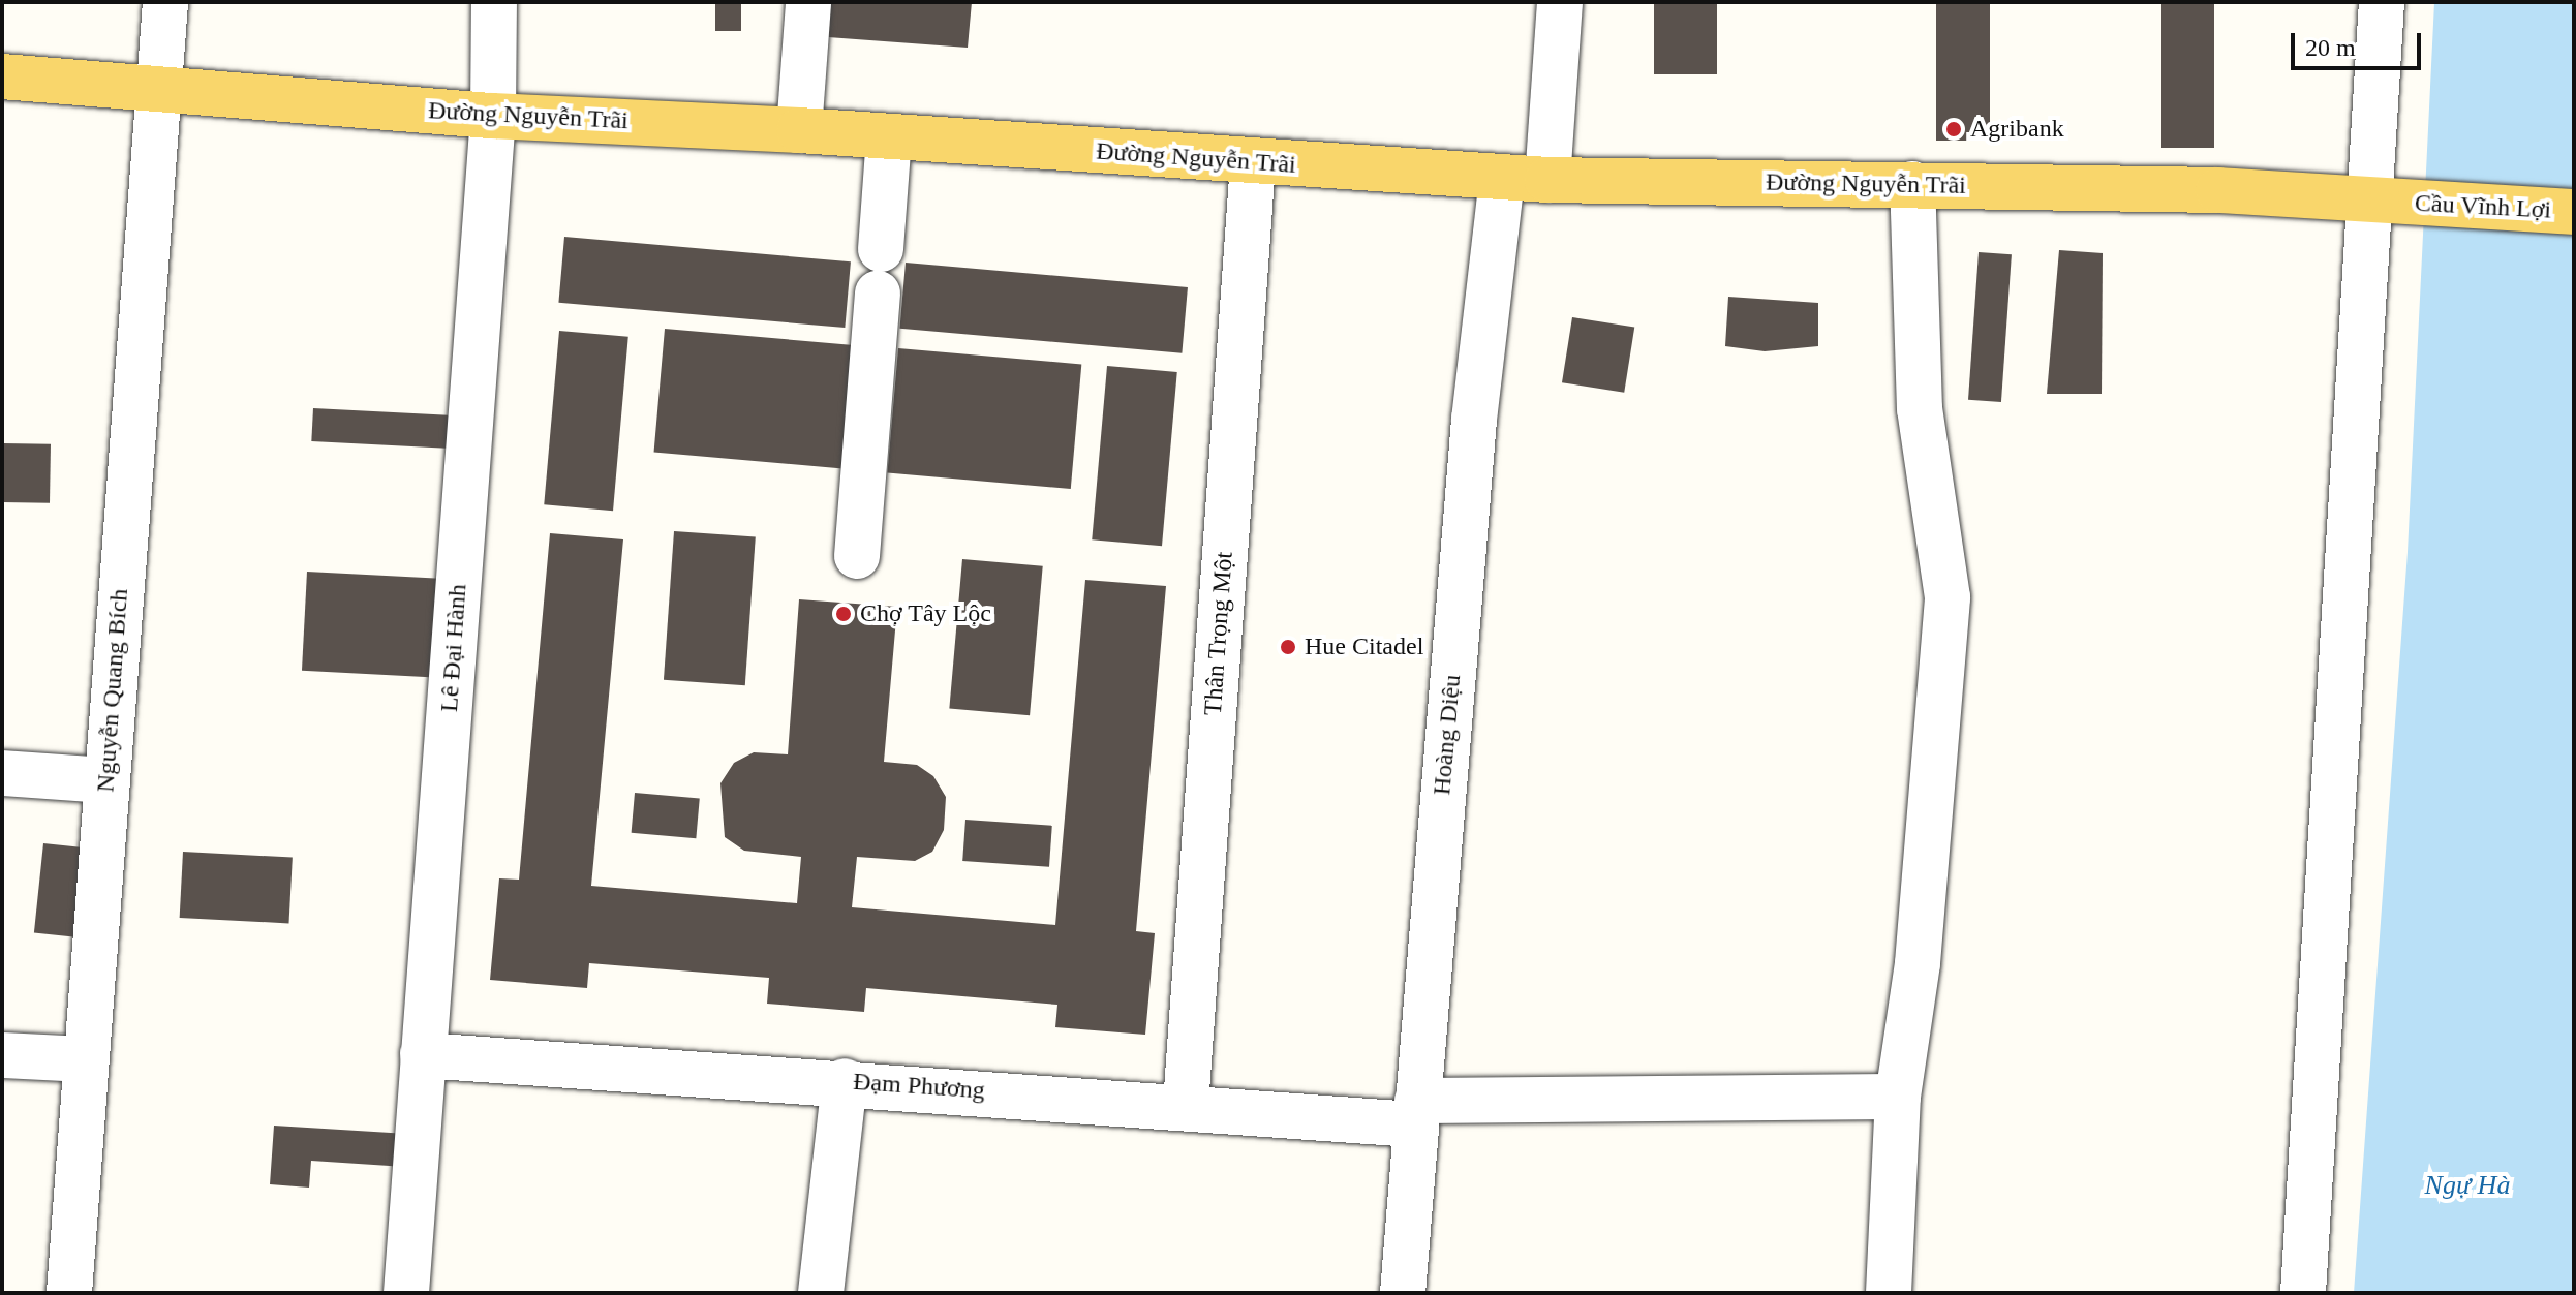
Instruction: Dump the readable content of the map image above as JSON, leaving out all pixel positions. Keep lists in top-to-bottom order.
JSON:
{
  "streets": {
    "main road": ["Đường Nguyễn Trãi", "Cầu Vĩnh Lợi"],
    "street": [
      "Thân Trọng Một",
      "Lê Đại Hành",
      "Nguyễn Quang Bích",
      "Hoàng Diệu",
      "Đạm Phương"
    ]
  },
  "crossings": [
    ["Đường Nguyễn Trãi", "Cầu Vĩnh Lợi"],
    ["Đường Nguyễn Trãi", "Thân Trọng Một"],
    ["Đường Nguyễn Trãi", "Lê Đại Hành"],
    ["Đường Nguyễn Trãi", "Nguyễn Quang Bích"],
    ["Đường Nguyễn Trãi", "Hoàng Diệu"],
    ["Thân Trọng Một", "Đạm Phương"],
    ["Lê Đại Hành", "Đạm Phương"],
    ["Hoàng Diệu", "Đạm Phương"]
  ],
  "water": ["Ngự Hà"],
  "places": ["Agribank", "Chợ Tây Lộc", "Hue Citadel"],
  "scale_bar": "20 m"
}
